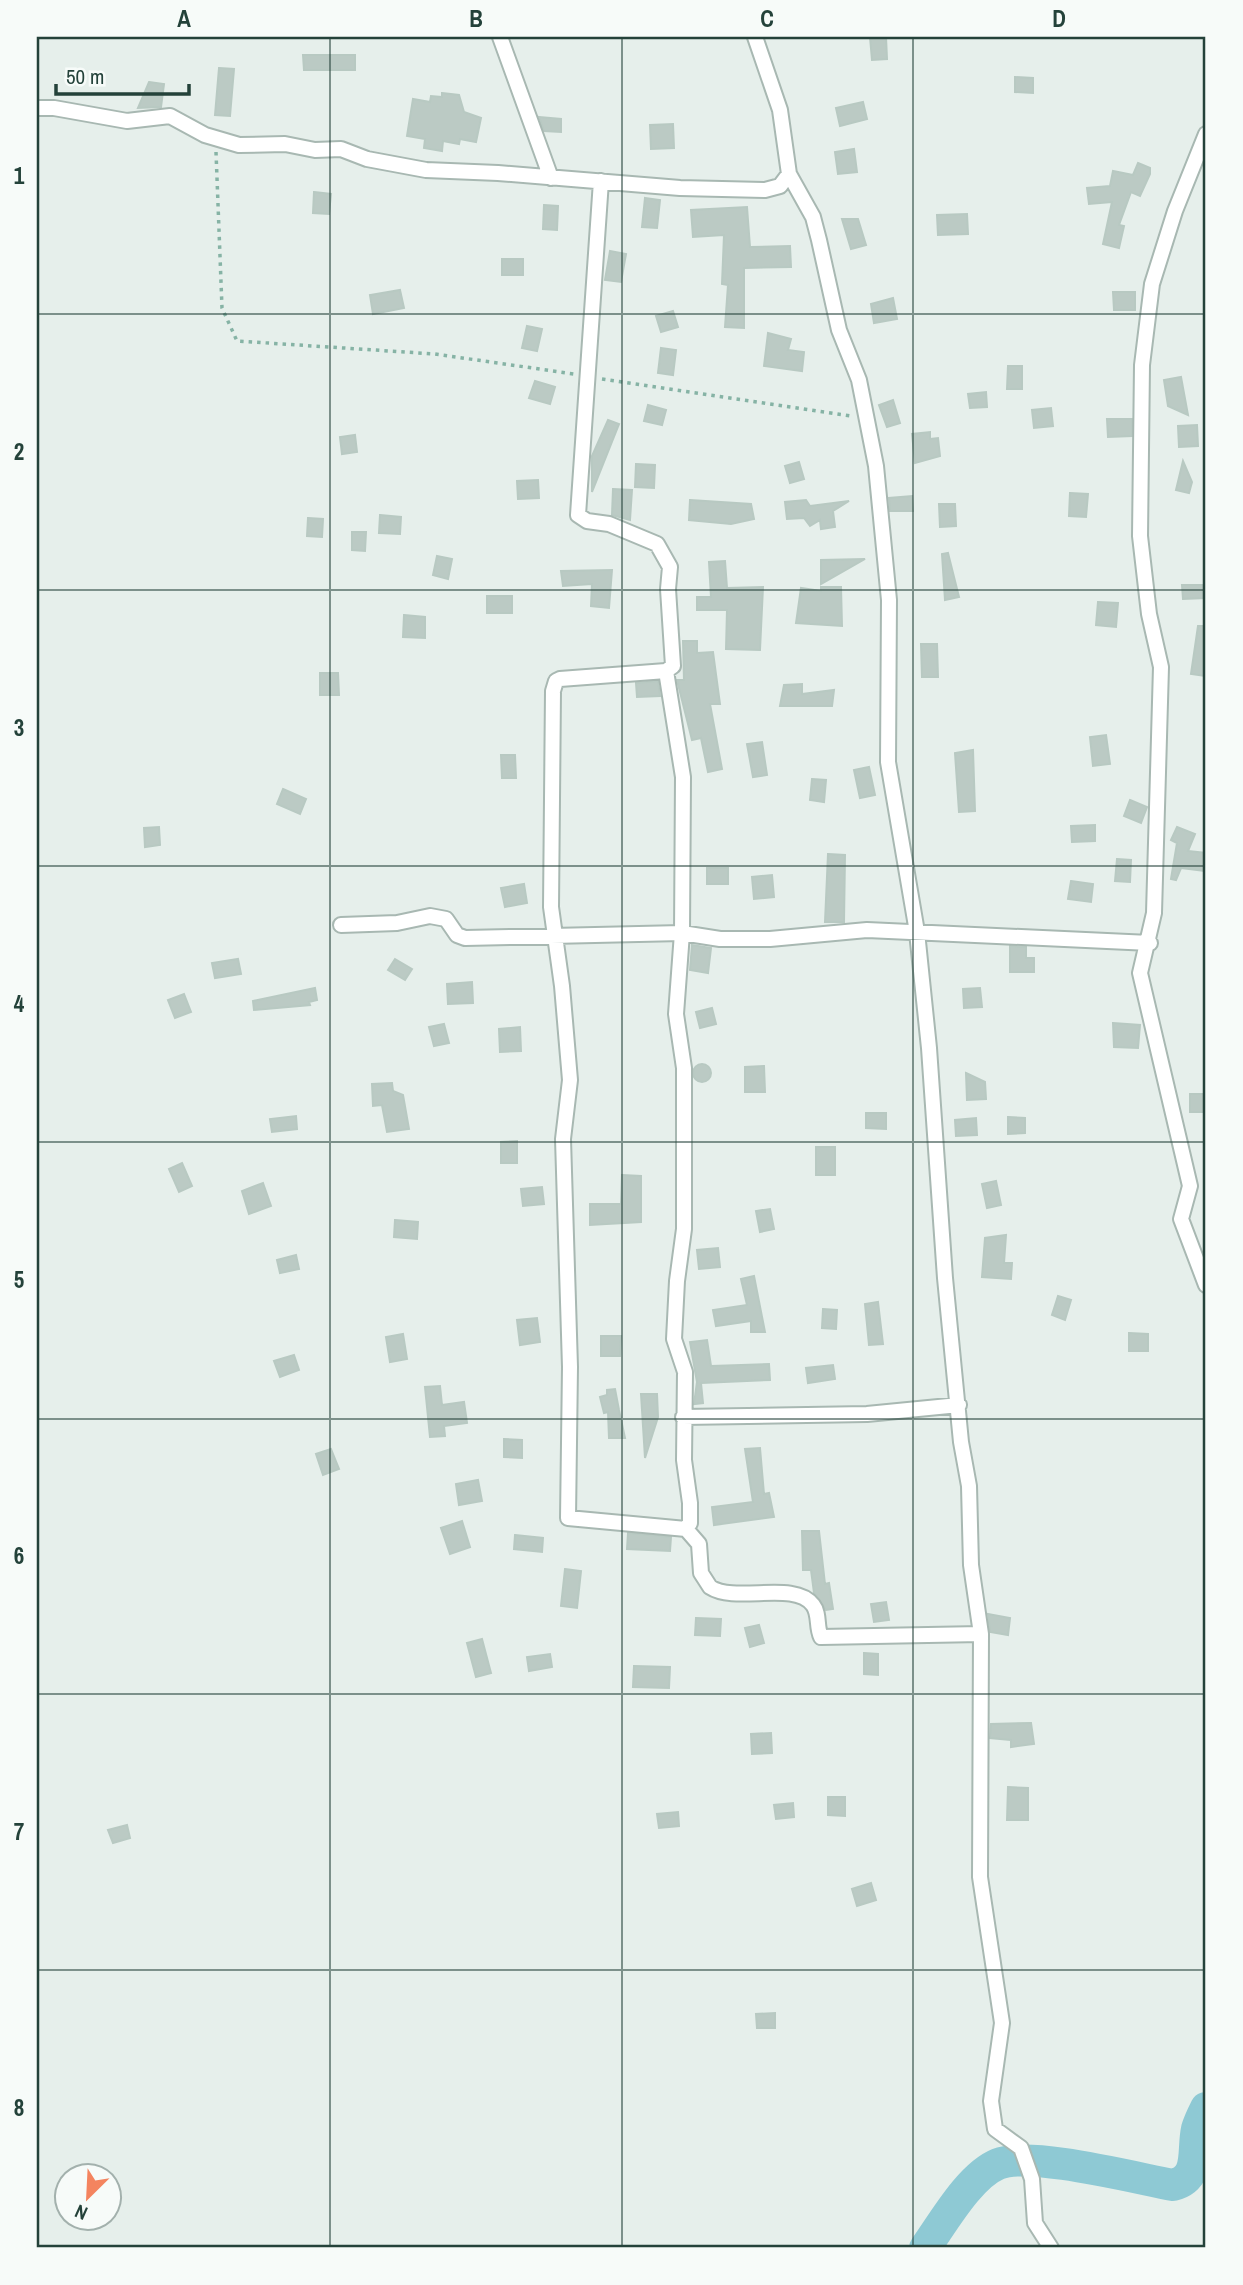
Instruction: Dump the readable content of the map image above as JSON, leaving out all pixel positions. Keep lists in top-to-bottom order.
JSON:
{
  "scale_bar": "50 m",
  "north": "bottom left",
  "grid": {
    "columns": [
      "A",
      "B",
      "C",
      "D"
    ],
    "rows": [
      "1",
      "2",
      "3",
      "4",
      "5",
      "6",
      "7",
      "8"
    ]
  }
}
